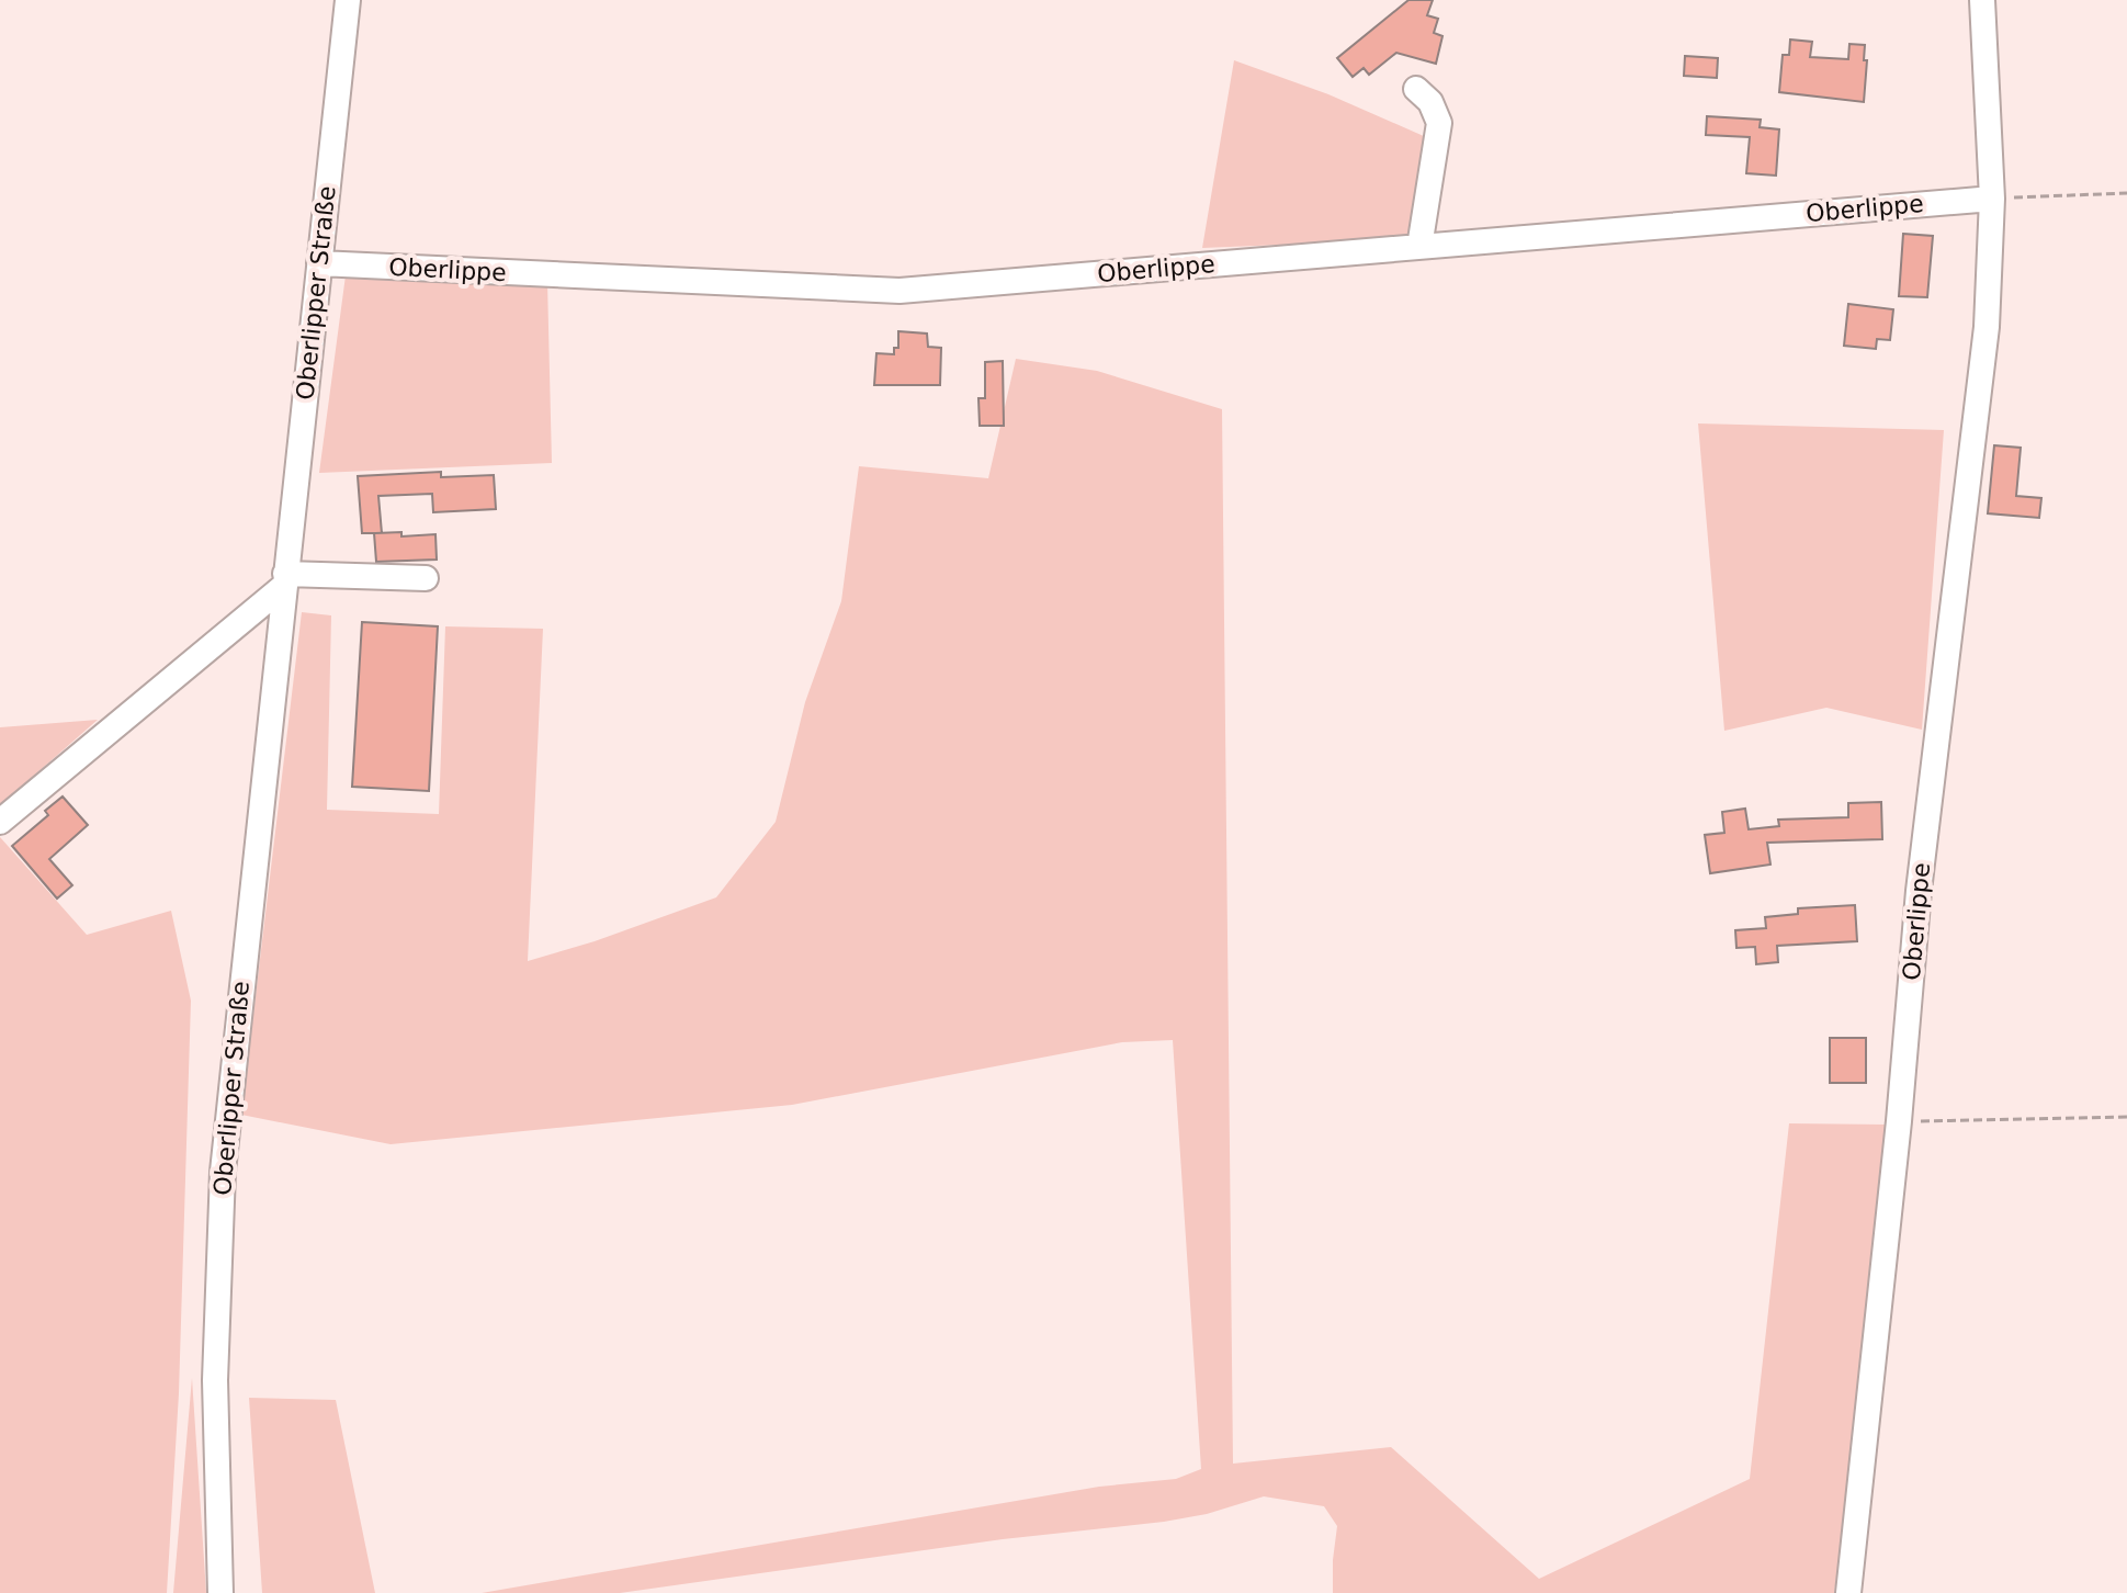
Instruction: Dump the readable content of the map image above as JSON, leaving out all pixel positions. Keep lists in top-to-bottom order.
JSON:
{
  "streets": {
    "street": ["Oberlippe", "Oberlipper Straße"]
  },
  "crossings": [
    ["Oberlippe", "Oberlipper Straße"]
  ]
}
